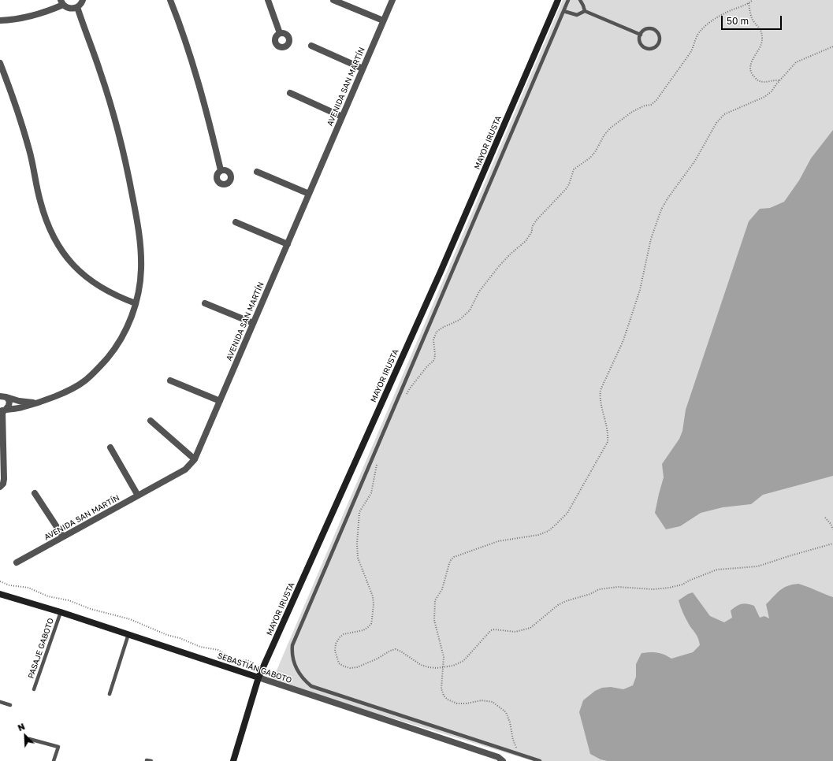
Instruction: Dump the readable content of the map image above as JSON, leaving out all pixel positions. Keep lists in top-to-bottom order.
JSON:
{
  "streets": {
    "main road": ["MAYOR IRUSTA", "SEBASTIÁN GABOTO"],
    "street": ["AVENIDA SAN MARTÍN"],
    "lane": ["PASAJE GABOTO"]
  },
  "crossings": [
    ["MAYOR IRUSTA", "SEBASTIÁN GABOTO"],
    ["PASAJE GABOTO", "SEBASTIÁN GABOTO"]
  ],
  "scale_bar": "50 m",
  "north": "top left"
}
